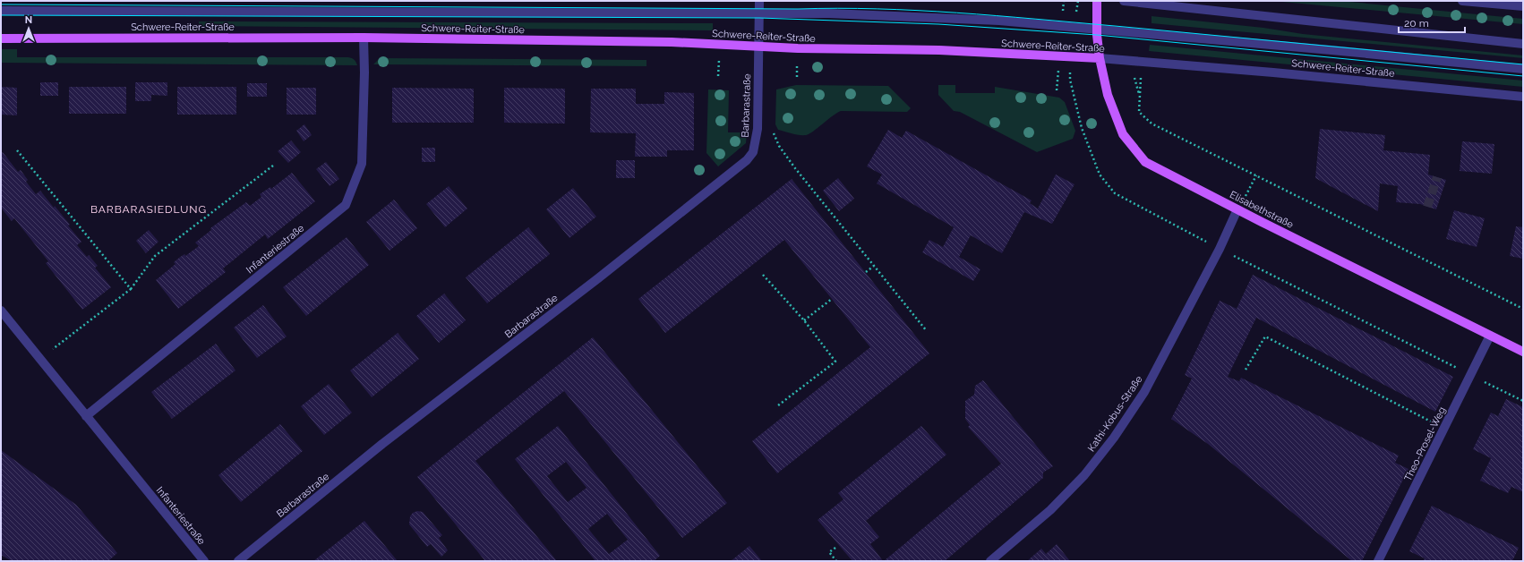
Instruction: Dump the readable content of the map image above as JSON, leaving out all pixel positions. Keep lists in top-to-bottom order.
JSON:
{
  "streets": {
    "main road": ["Schwere-Reiter-Straße", "Elisabethstraße"],
    "street": [
      "Barbarastraße",
      "Infanteriestraße",
      "Kathi-Kobus-Straße",
      "Theo-Prosel-Weg"
    ]
  },
  "crossings": [
    ["Schwere-Reiter-Straße", "Barbarastraße"],
    ["Schwere-Reiter-Straße", "Elisabethstraße"],
    ["Schwere-Reiter-Straße", "Infanteriestraße"],
    ["Elisabethstraße", "Kathi-Kobus-Straße"],
    ["Elisabethstraße", "Theo-Prosel-Weg"]
  ],
  "districts": ["BARBARASIEDLUNG"],
  "scale_bar": "20 m",
  "north": "top"
}
